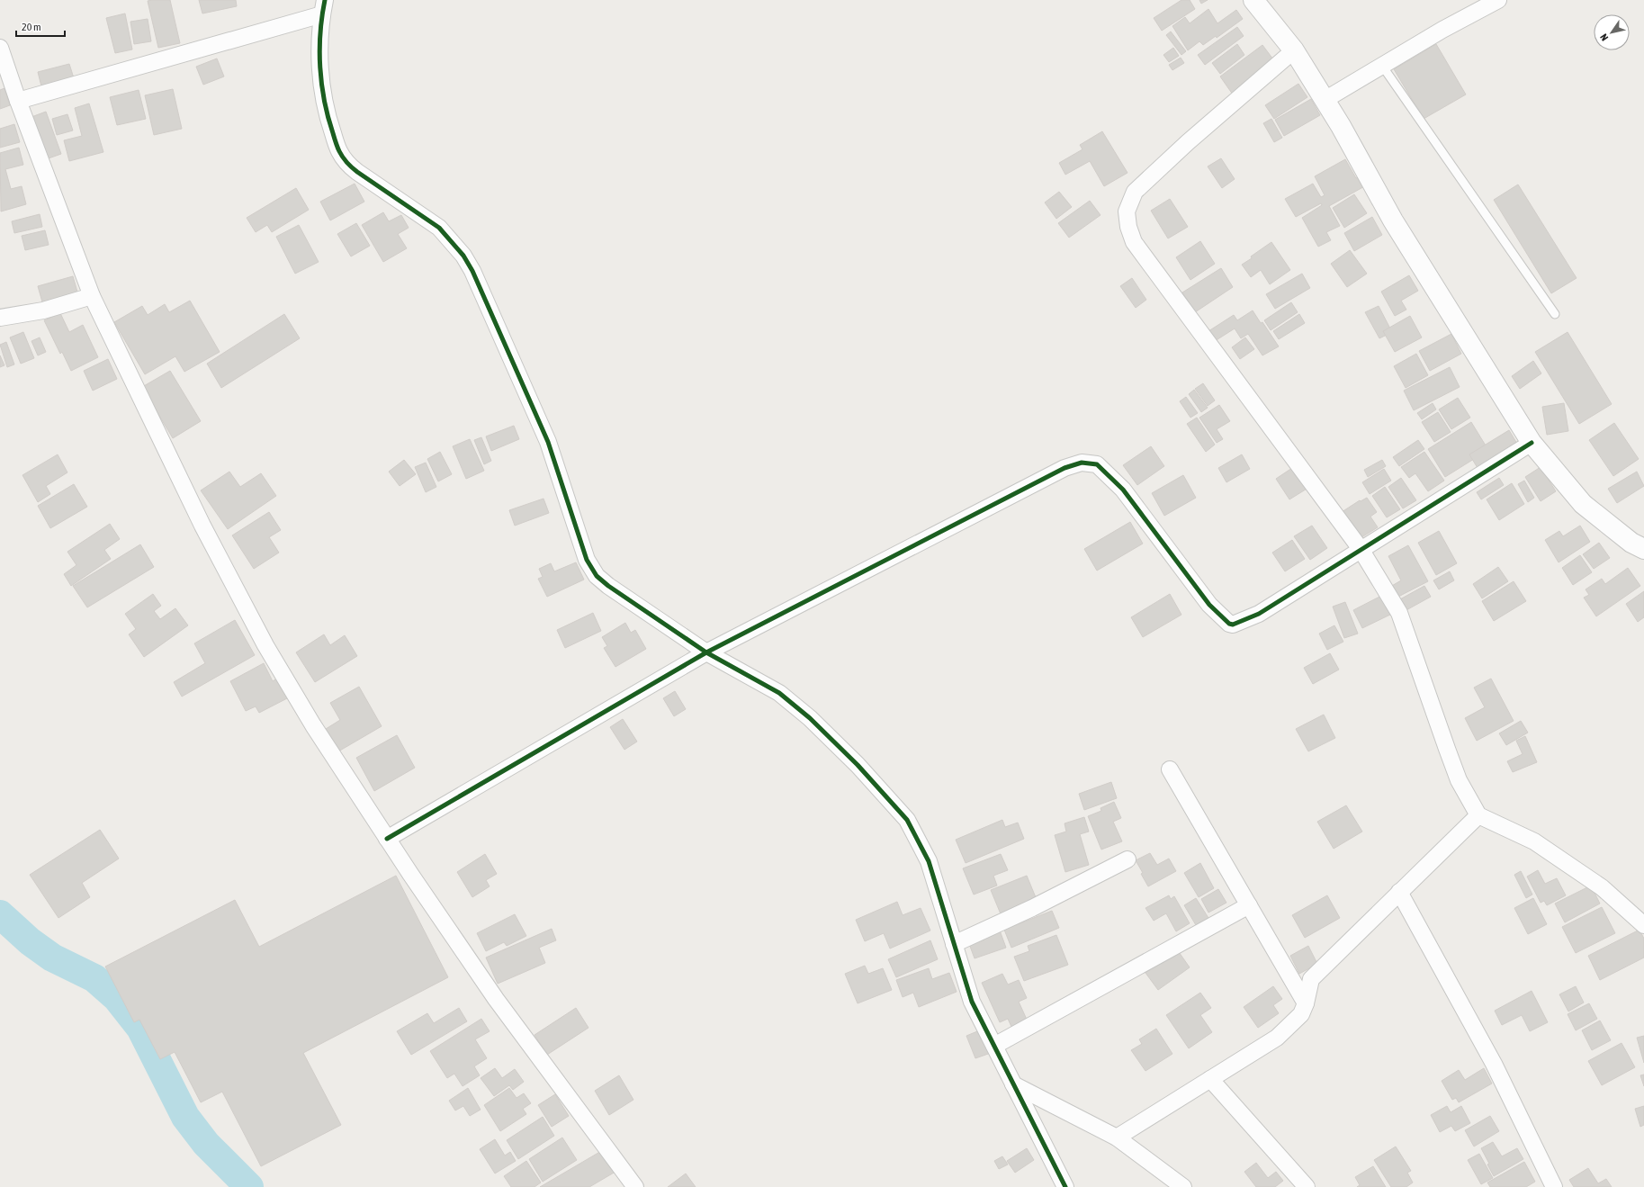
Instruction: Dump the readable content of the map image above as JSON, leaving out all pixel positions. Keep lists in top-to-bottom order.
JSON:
{
  "scale_bar": "20 m",
  "north": "bottom left"
}
